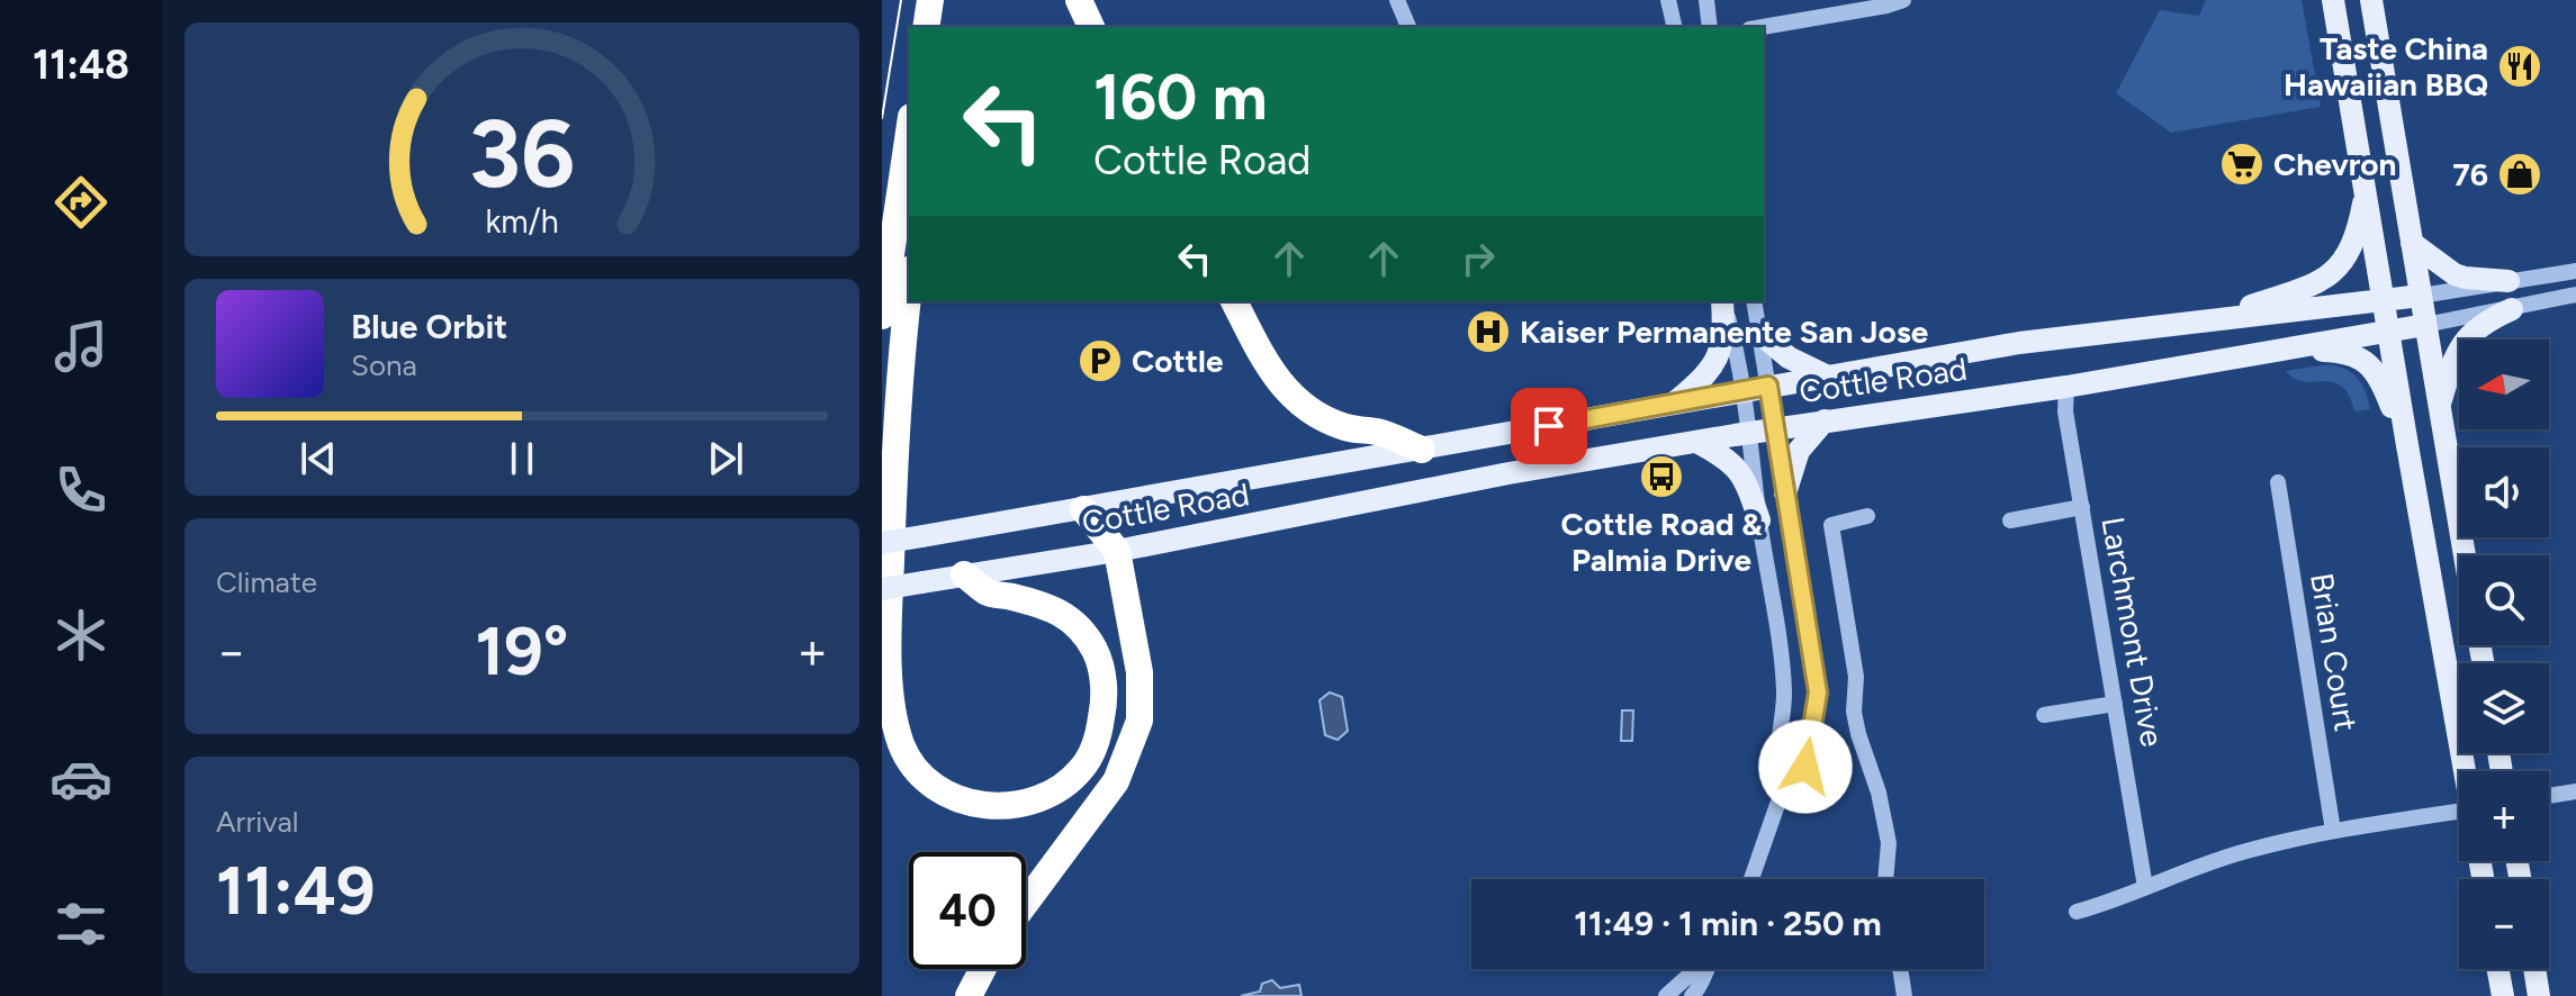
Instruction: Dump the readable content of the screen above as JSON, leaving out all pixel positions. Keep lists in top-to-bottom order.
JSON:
{
  "streets": {
    "main road": ["Cottle Road"],
    "street": ["Larchmont Drive", "Brian Court"]
  },
  "crossings": [
    ["Cottle Road", "Larchmont Drive"]
  ],
  "places": {
    "restaurant": ["Taste China Hawaiian BBQ"],
    "supermarket": ["Chevron"],
    "shop": ["76"],
    "hospital": ["Kaiser Permanente San Jose"],
    "parking": ["Cottle"],
    "bus stop": ["Cottle Road & Palmia Drive"]
  },
  "north": "left",
  "page": {
    "tabs": "11:48",
    "turn": ["160 m", "Cottle Road"],
    "song": ["Blue Orbit", "Sona"],
    "map_buttons": ["+", "−"],
    "tile": [
      "Climate",
      ["Arrival", "11:49"]
    ],
    "heat": ["−", "19°", "+"],
    "limit": "40",
    "trip": "11:49 · 1 min · 250 m",
    "gauge": ["36", "km/h"]
  }
}
